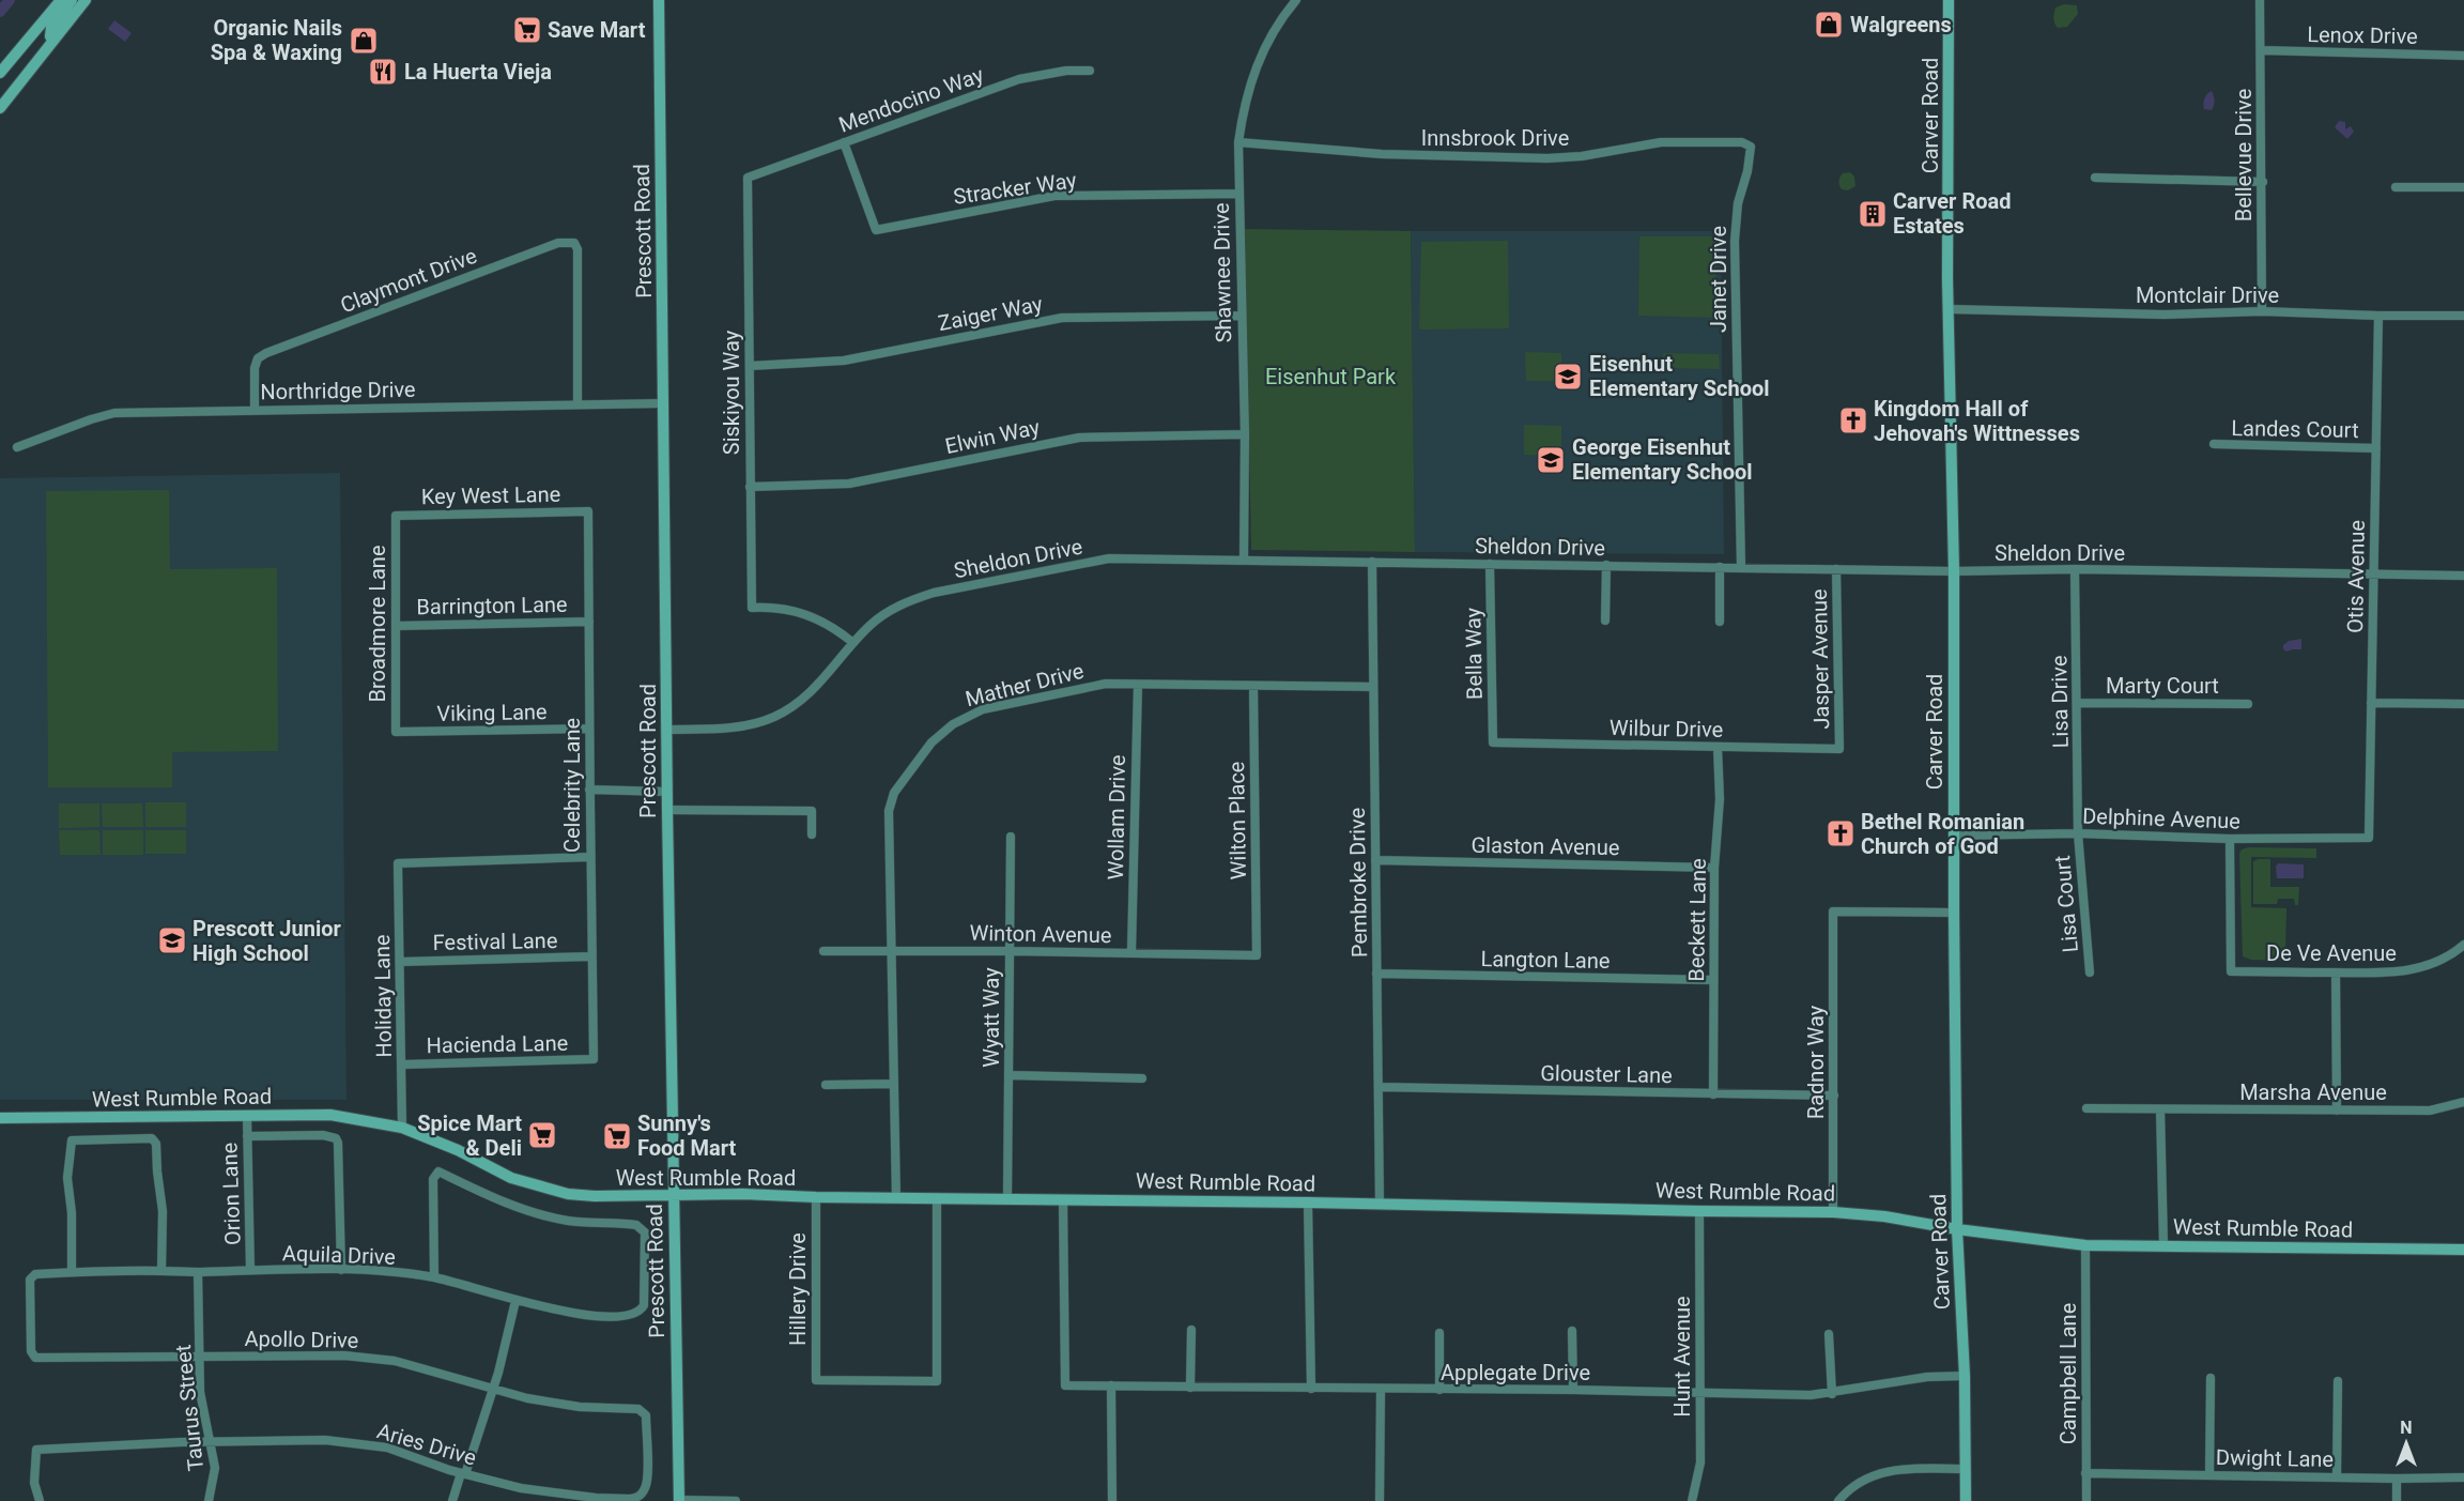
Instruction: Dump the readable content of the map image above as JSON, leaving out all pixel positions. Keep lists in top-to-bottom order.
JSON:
{
  "streets": {
    "street": [
      "Lenox Drive",
      "Mendocino Way",
      "Carver Road",
      "Innsbrook Drive",
      "Bellevue Drive",
      "Stracker Way",
      "Prescott Road",
      "Shawnee Drive",
      "Janet Drive",
      "Claymont Drive",
      "Montclair Drive",
      "Zaiger Way",
      "Northridge Drive",
      "Siskiyou Way",
      "Landes Court",
      "Elwin Way",
      "Key West Lane",
      "Sheldon Drive",
      "Otis Avenue",
      "Barrington Lane",
      "Broadmore Lane",
      "Bella Way",
      "Jasper Avenue",
      "Mather Drive",
      "Marty Court",
      "Lisa Drive",
      "Viking Lane",
      "Wilbur Drive",
      "Celebrity Lane",
      "Wollam Drive",
      "Delphine Avenue",
      "Wilton Place",
      "Glaston Avenue",
      "Pembroke Drive",
      "Lisa Court",
      "Beckett Lane",
      "Winton Avenue",
      "Festival Lane",
      "De Ve Avenue",
      "Langton Lane",
      "Holiday Lane",
      "Wyatt Way",
      "Hacienda Lane",
      "Radnor Way",
      "Glouster Lane",
      "Marsha Avenue",
      "West Rumble Road",
      "Orion Lane",
      "Aquila Drive",
      "Hillery Drive",
      "Apollo Drive",
      "Hunt Avenue",
      "Applegate Drive",
      "Campbell Lane",
      "Taurus Street",
      "Aries Drive",
      "Dwight Lane"
    ]
  },
  "crossings": [
    ["Lenox Drive", "Bellevue Drive"],
    ["Mendocino Way", "Stracker Way"],
    ["Mendocino Way", "Siskiyou Way"],
    ["Carver Road", "Montclair Drive"],
    ["Carver Road", "Sheldon Drive"],
    ["Carver Road", "Delphine Avenue"],
    ["Carver Road", "Radnor Way"],
    ["Carver Road", "West Rumble Road"],
    ["Carver Road", "Applegate Drive"],
    ["Innsbrook Drive", "Shawnee Drive"],
    ["Innsbrook Drive", "Janet Drive"],
    ["Bellevue Drive", "Montclair Drive"],
    ["Stracker Way", "Shawnee Drive"],
    ["Prescott Road", "Northridge Drive"],
    ["Prescott Road", "Sheldon Drive"],
    ["Prescott Road", "West Rumble Road"],
    ["Shawnee Drive", "Zaiger Way"],
    ["Shawnee Drive", "Elwin Way"],
    ["Shawnee Drive", "Sheldon Drive"],
    ["Janet Drive", "Sheldon Drive"],
    ["Claymont Drive", "Northridge Drive"],
    ["Montclair Drive", "Otis Avenue"],
    ["Zaiger Way", "Siskiyou Way"],
    ["Siskiyou Way", "Elwin Way"],
    ["Siskiyou Way", "Sheldon Drive"],
    ["Landes Court", "Otis Avenue"],
    ["Key West Lane", "Broadmore Lane"],
    ["Key West Lane", "Celebrity Lane"],
    ["Sheldon Drive", "Otis Avenue"],
    ["Sheldon Drive", "Bella Way"],
    ["Sheldon Drive", "Jasper Avenue"],
    ["Sheldon Drive", "Lisa Drive"],
    ["Sheldon Drive", "Pembroke Drive"],
    ["Otis Avenue", "Delphine Avenue"],
    ["Barrington Lane", "Broadmore Lane"],
    ["Barrington Lane", "Celebrity Lane"],
    ["Broadmore Lane", "Viking Lane"],
    ["Bella Way", "Wilbur Drive"],
    ["Jasper Avenue", "Wilbur Drive"],
    ["Mather Drive", "Wollam Drive"],
    ["Mather Drive", "Wilton Place"],
    ["Mather Drive", "Pembroke Drive"],
    ["Mather Drive", "Winton Avenue"],
    ["Mather Drive", "West Rumble Road"],
    ["Marty Court", "Lisa Drive"],
    ["Lisa Drive", "Delphine Avenue"],
    ["Lisa Drive", "Lisa Court"],
    ["Viking Lane", "Celebrity Lane"],
    ["Wilbur Drive", "Beckett Lane"],
    ["Celebrity Lane", "Festival Lane"],
    ["Celebrity Lane", "Holiday Lane"],
    ["Celebrity Lane", "Hacienda Lane"],
    ["Wollam Drive", "Winton Avenue"],
    ["Delphine Avenue", "Lisa Court"],
    ["Delphine Avenue", "De Ve Avenue"],
    ["Wilton Place", "Winton Avenue"],
    ["Glaston Avenue", "Pembroke Drive"],
    ["Glaston Avenue", "Beckett Lane"],
    ["Pembroke Drive", "Langton Lane"],
    ["Pembroke Drive", "Glouster Lane"],
    ["Pembroke Drive", "West Rumble Road"],
    ["Beckett Lane", "Langton Lane"],
    ["Beckett Lane", "Glouster Lane"],
    ["Winton Avenue", "Wyatt Way"],
    ["Festival Lane", "Holiday Lane"],
    ["Holiday Lane", "Hacienda Lane"],
    ["Holiday Lane", "West Rumble Road"],
    ["Wyatt Way", "West Rumble Road"],
    ["Radnor Way", "Glouster Lane"],
    ["Radnor Way", "West Rumble Road"],
    ["West Rumble Road", "Orion Lane"],
    ["West Rumble Road", "Hillery Drive"],
    ["West Rumble Road", "Hunt Avenue"],
    ["West Rumble Road", "Applegate Drive"],
    ["West Rumble Road", "Campbell Lane"],
    ["Orion Lane", "Aquila Drive"],
    ["Aquila Drive", "Apollo Drive"],
    ["Aquila Drive", "Taurus Street"],
    ["Apollo Drive", "Taurus Street"],
    ["Apollo Drive", "Aries Drive"],
    ["Hunt Avenue", "Applegate Drive"],
    ["Campbell Lane", "Dwight Lane"],
    ["Taurus Street", "Aries Drive"]
  ],
  "parks": ["Eisenhut Park"],
  "places": {
    "shop": ["Walgreens", "Organic Nails Spa & Waxing"],
    "supermarket": ["Save Mart", "Spice Mart & Deli", "Sunny's Food Mart"],
    "restaurant": ["La Huerta Vieja"],
    "building": ["Carver Road Estates"],
    "school or university": ["Eisenhut Elementary School", "George Eisenhut Elementary School", "Prescott Junior High School"],
    "church": ["Kingdom Hall of Jehovah's Wittnesses", "Bethel Romanian Church of God"]
  },
  "north": "top"
}
